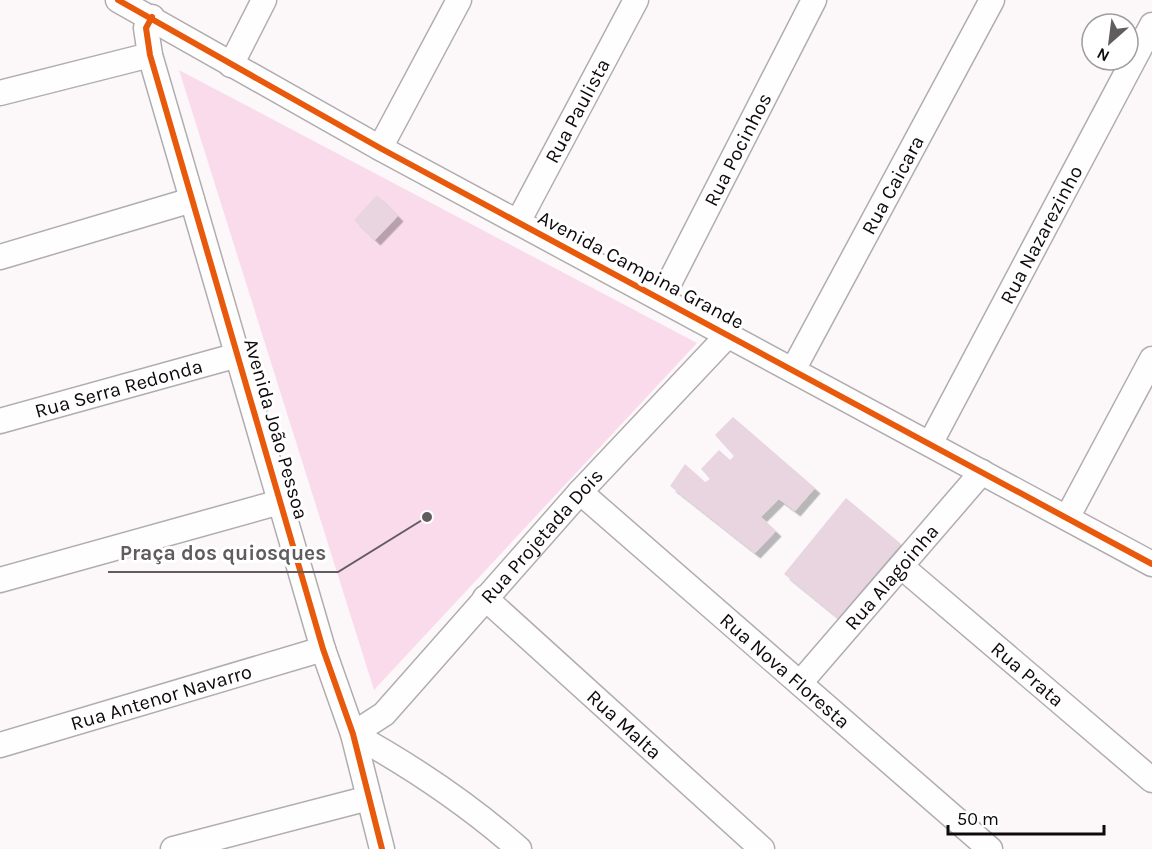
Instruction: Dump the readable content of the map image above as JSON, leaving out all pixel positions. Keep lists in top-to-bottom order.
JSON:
{
  "streets": {
    "street": [
      "Rua Paulista",
      "Rua Pocinhos",
      "Rua Caicara",
      "Rua Nazarezinho",
      "Avenida Campina Grande",
      "Rua Serra Redonda",
      "Avenida João Pessoa",
      "Rua Projetada Dois",
      "Rua Alagoinha",
      "Rua Nova Floresta",
      "Rua Prata",
      "Rua Antenor Navarro",
      "Rua Malta"
    ]
  },
  "crossings": [
    ["Rua Paulista", "Avenida Campina Grande"],
    ["Rua Pocinhos", "Avenida Campina Grande"],
    ["Rua Caicara", "Avenida Campina Grande"],
    ["Rua Nazarezinho", "Avenida Campina Grande"],
    ["Avenida Campina Grande", "Avenida João Pessoa"],
    ["Avenida Campina Grande", "Rua Projetada Dois"],
    ["Avenida Campina Grande", "Rua Alagoinha"],
    ["Rua Serra Redonda", "Avenida João Pessoa"],
    ["Avenida João Pessoa", "Rua Projetada Dois"],
    ["Avenida João Pessoa", "Rua Antenor Navarro"],
    ["Rua Projetada Dois", "Rua Nova Floresta"],
    ["Rua Projetada Dois", "Rua Malta"],
    ["Rua Alagoinha", "Rua Nova Floresta"],
    ["Rua Alagoinha", "Rua Prata"]
  ],
  "places": ["Praça dos quiosques"],
  "scale_bar": "50 m",
  "north": "bottom left"
}
